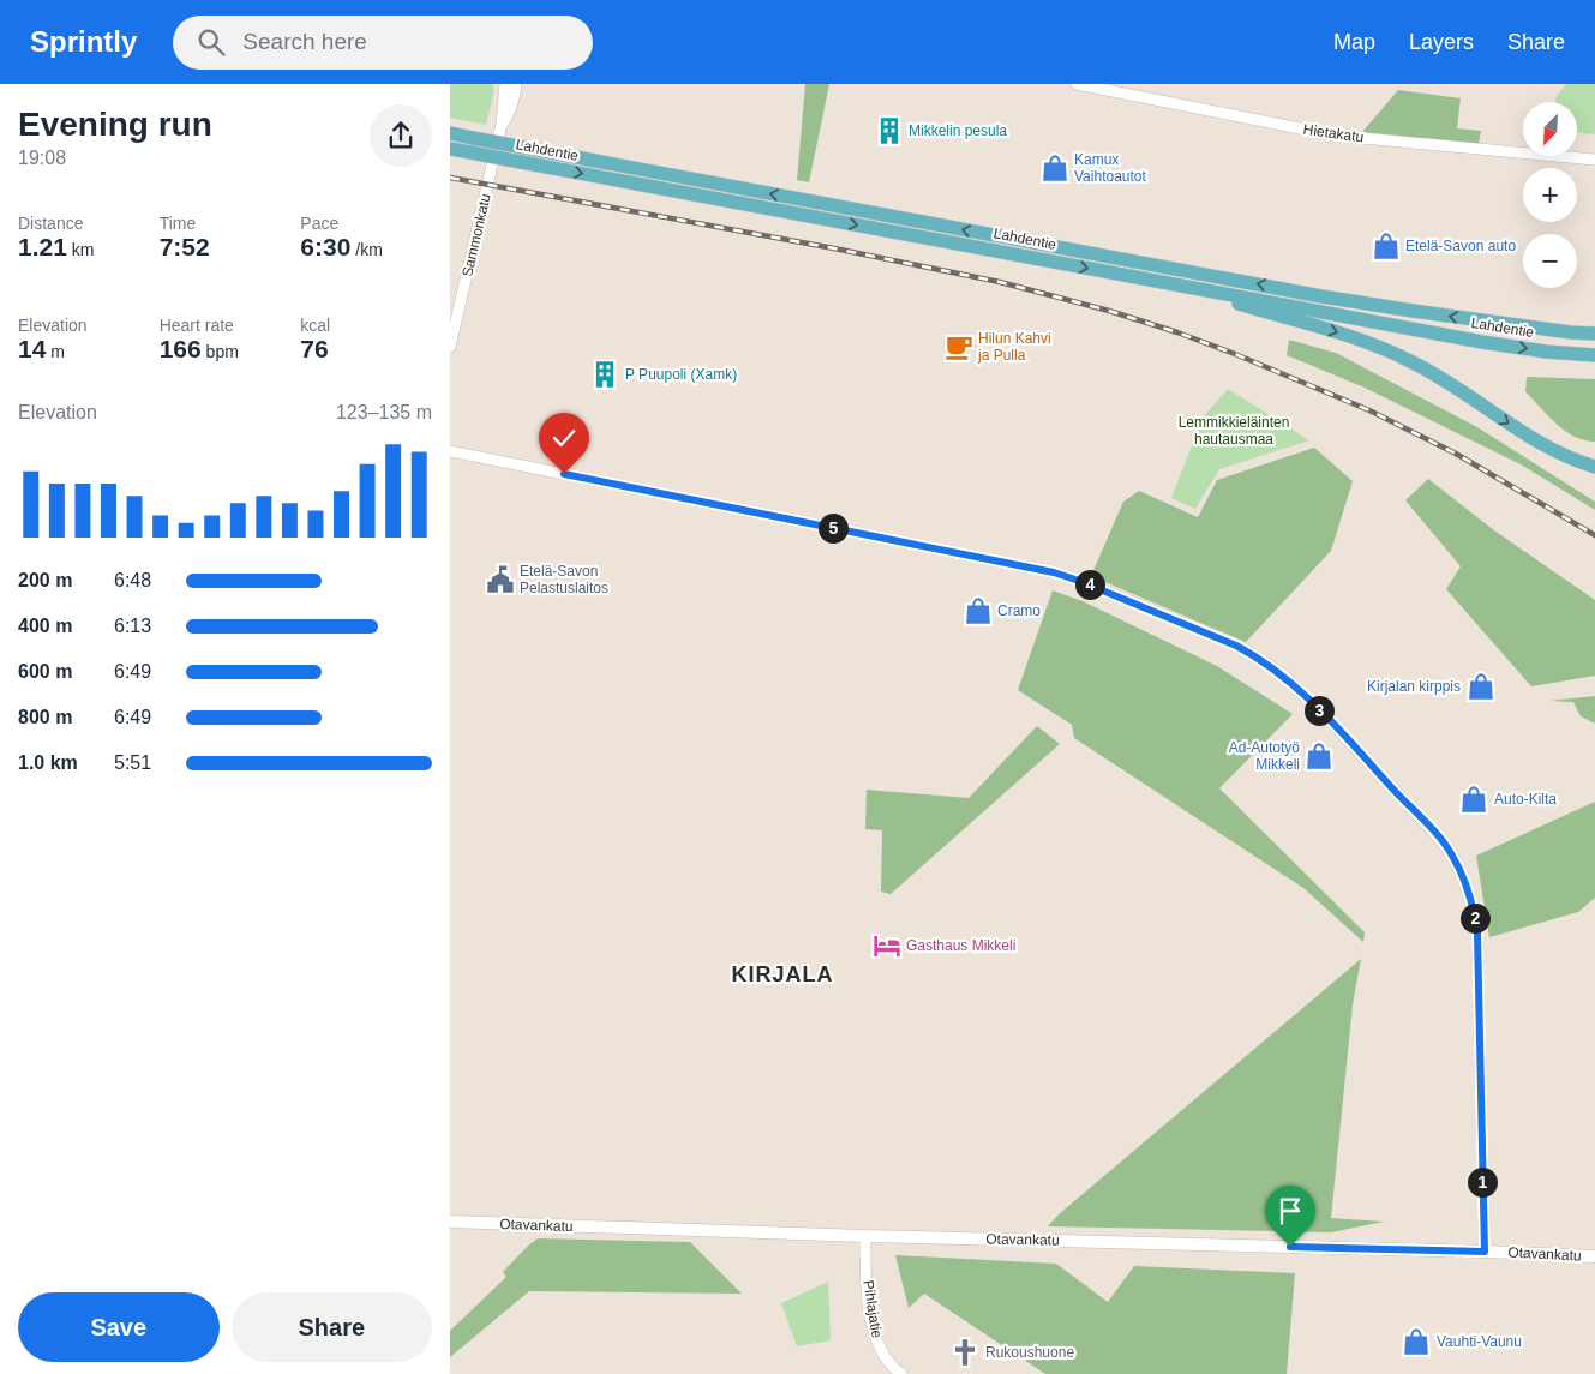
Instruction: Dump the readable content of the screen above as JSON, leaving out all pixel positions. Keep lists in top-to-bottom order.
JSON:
{
  "streets": {
    "highway": ["Lahdentie"],
    "main road": ["Otavankatu"],
    "street": ["Hietakatu", "Sammonkatu", "Pihlajatie"]
  },
  "crossings": [
    ["Otavankatu", "Pihlajatie"]
  ],
  "districts": ["KIRJALA"],
  "parks": ["Lemmikkieläinten hautausmaa"],
  "places": {
    "building": ["Mikkelin pesula", "P Puupoli (Xamk)"],
    "shop": [
      "Kamux Vaihtoautot",
      "Etelä-Savon auto",
      "Cramo",
      "Kirjalan kirppis",
      "Ad-Autotyö Mikkeli",
      "Auto-Kilta",
      "Vauhti-Vaunu"
    ],
    "cafe": ["Hilun Kahvi ja Pulla"],
    "public building": ["Etelä-Savon Pelastuslaitos"],
    "hotel": ["Gasthaus Mikkeli"],
    "church": ["Rukoushuone"]
  },
  "north": "bottom left",
  "page": {
    "header": "Sprintly",
    "search": "Search here",
    "nav": ["Map", "Layers", "Share"],
    "heading": ["Evening run", "19:08"],
    "map_buttons": ["+", "−"],
    "stats": [
      ["Distance", "1.21 km"],
      ["Time", "7:52"],
      ["Pace", "6:30 /km"],
      ["Elevation", "14 m"],
      ["Heart rate", "166 bpm"],
      ["kcal", "76"]
    ],
    "chart": ["Elevation", "123–135 m"],
    "pins": [
      "5",
      "4",
      "3",
      "2",
      "1"
    ],
    "list": [
      {
        "name": "200 m",
        "note": "6:48"
      },
      {
        "name": "400 m",
        "note": "6:13"
      },
      {
        "name": "600 m",
        "note": "6:49"
      },
      {
        "name": "800 m",
        "note": "6:49"
      },
      {
        "name": "1.0 km",
        "note": "5:51"
      }
    ],
    "buttons": ["Save", "Share"]
  }
}
